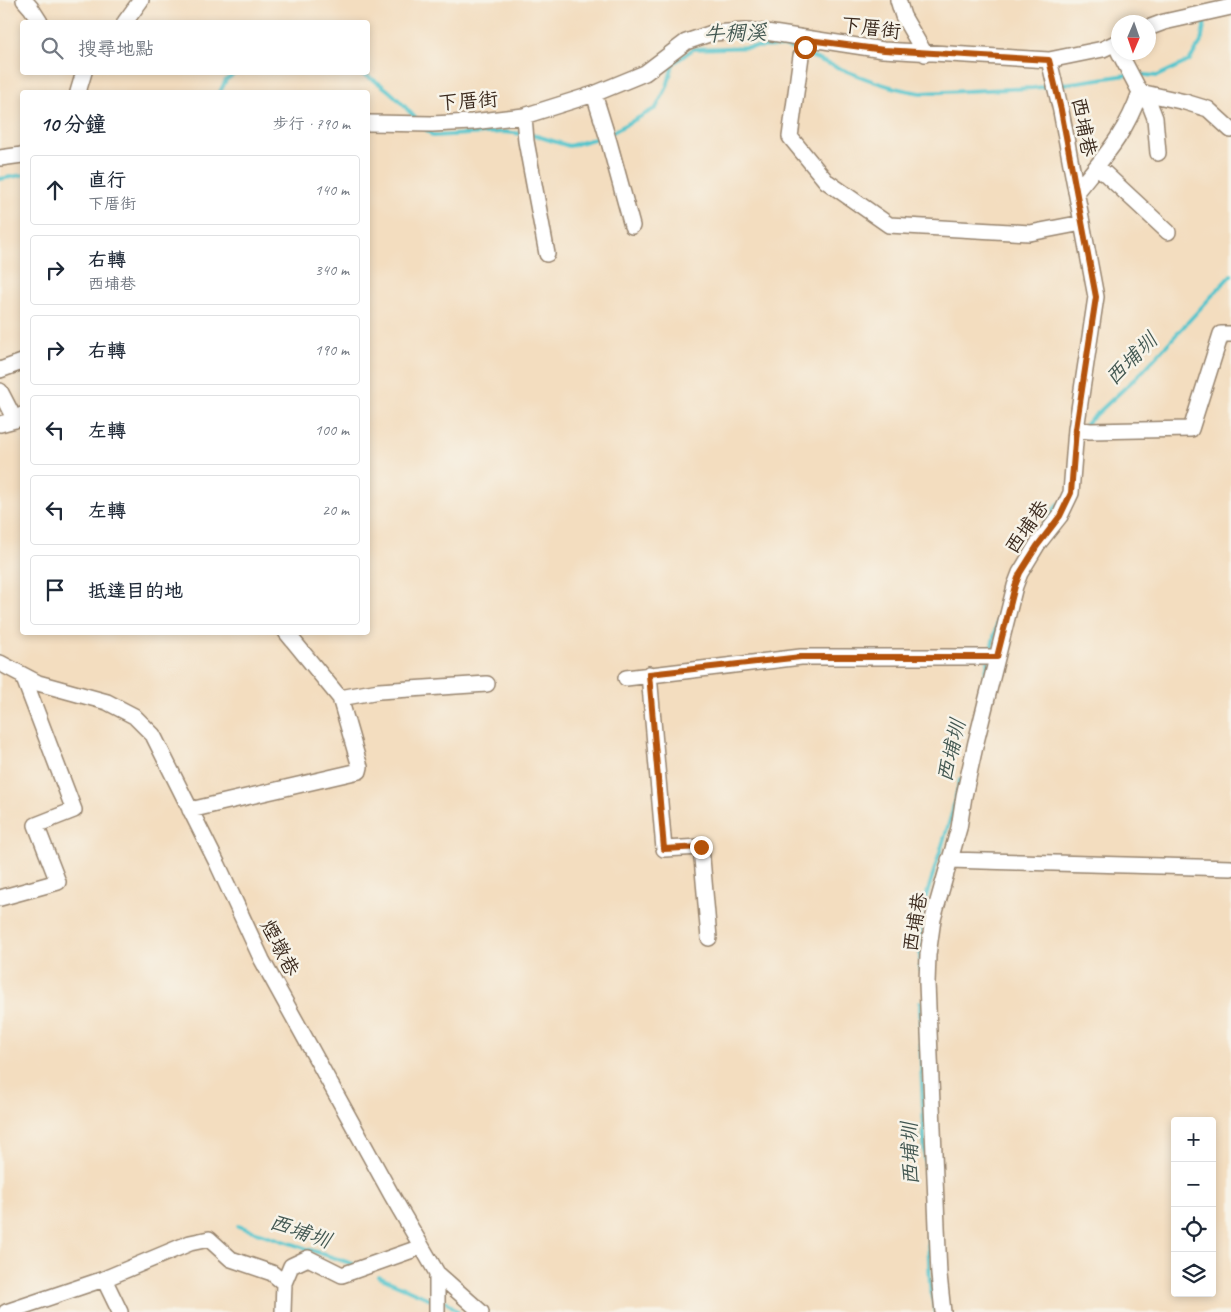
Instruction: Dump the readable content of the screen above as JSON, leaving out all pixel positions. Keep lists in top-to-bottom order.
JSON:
{
  "streets": {
    "street": ["下厝街", "西埔巷", "煙墩巷"]
  },
  "crossings": [
    ["下厝街", "西埔巷"]
  ],
  "water": ["牛稠溪", "西埔圳"],
  "north": "bottom",
  "page": {
    "search": "搜尋地點",
    "heading": ["10 分鐘", "步行 · 790 m"],
    "list": [
      ["直行", "下厝街", "140 m"],
      ["右轉", "西埔巷", "340 m"],
      ["右轉", "190 m"],
      ["左轉", "100 m"],
      ["左轉", "20 m"],
      "抵達目的地"
    ],
    "map_buttons": ["+", "−"]
  }
}
